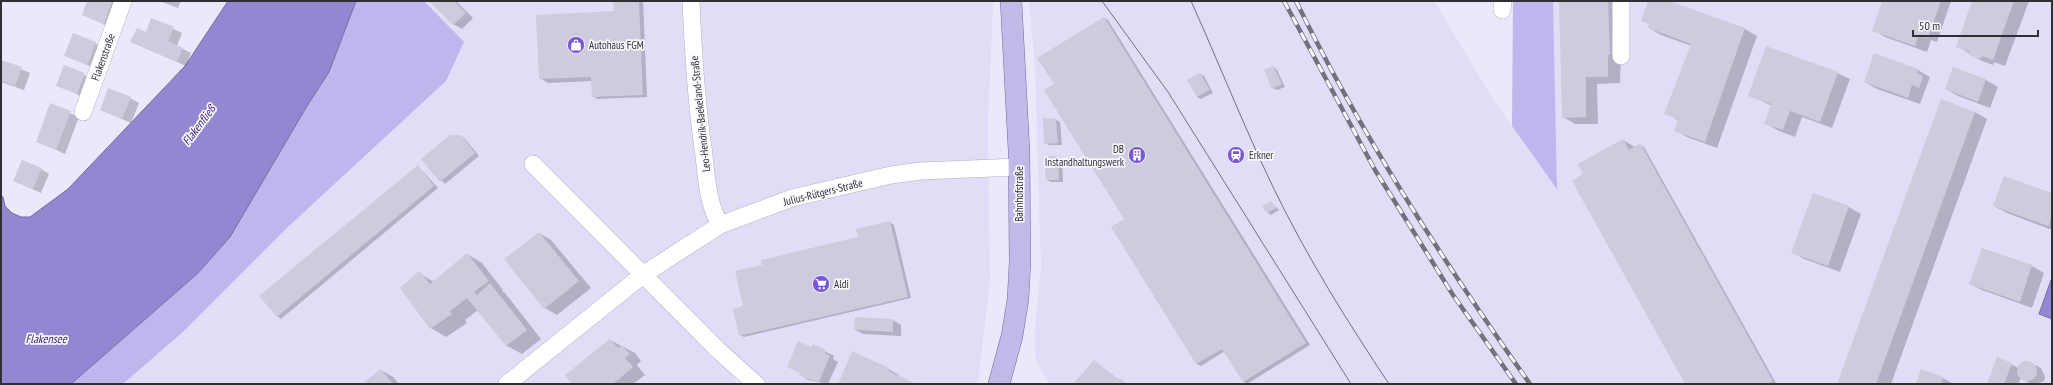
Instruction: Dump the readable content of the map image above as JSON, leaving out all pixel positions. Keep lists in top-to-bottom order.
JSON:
{
  "streets": {
    "main road": ["Bahnhofstraße"],
    "street": ["Flakenstraße", "Leo-Hendrik-Baekeland-Straße", "Julius-Rütgers-Straße"]
  },
  "crossings": [
    ["Leo-Hendrik-Baekeland-Straße", "Julius-Rütgers-Straße"],
    ["Julius-Rütgers-Straße", "Bahnhofstraße"]
  ],
  "water": ["Flakenfließ", "Flakensee"],
  "places": {
    "shop": ["Autohaus FGM"],
    "building": ["DB Instandhaltungswerk"],
    "station": ["Erkner"],
    "supermarket": ["Aldi"]
  },
  "scale_bar": "50 m"
}
